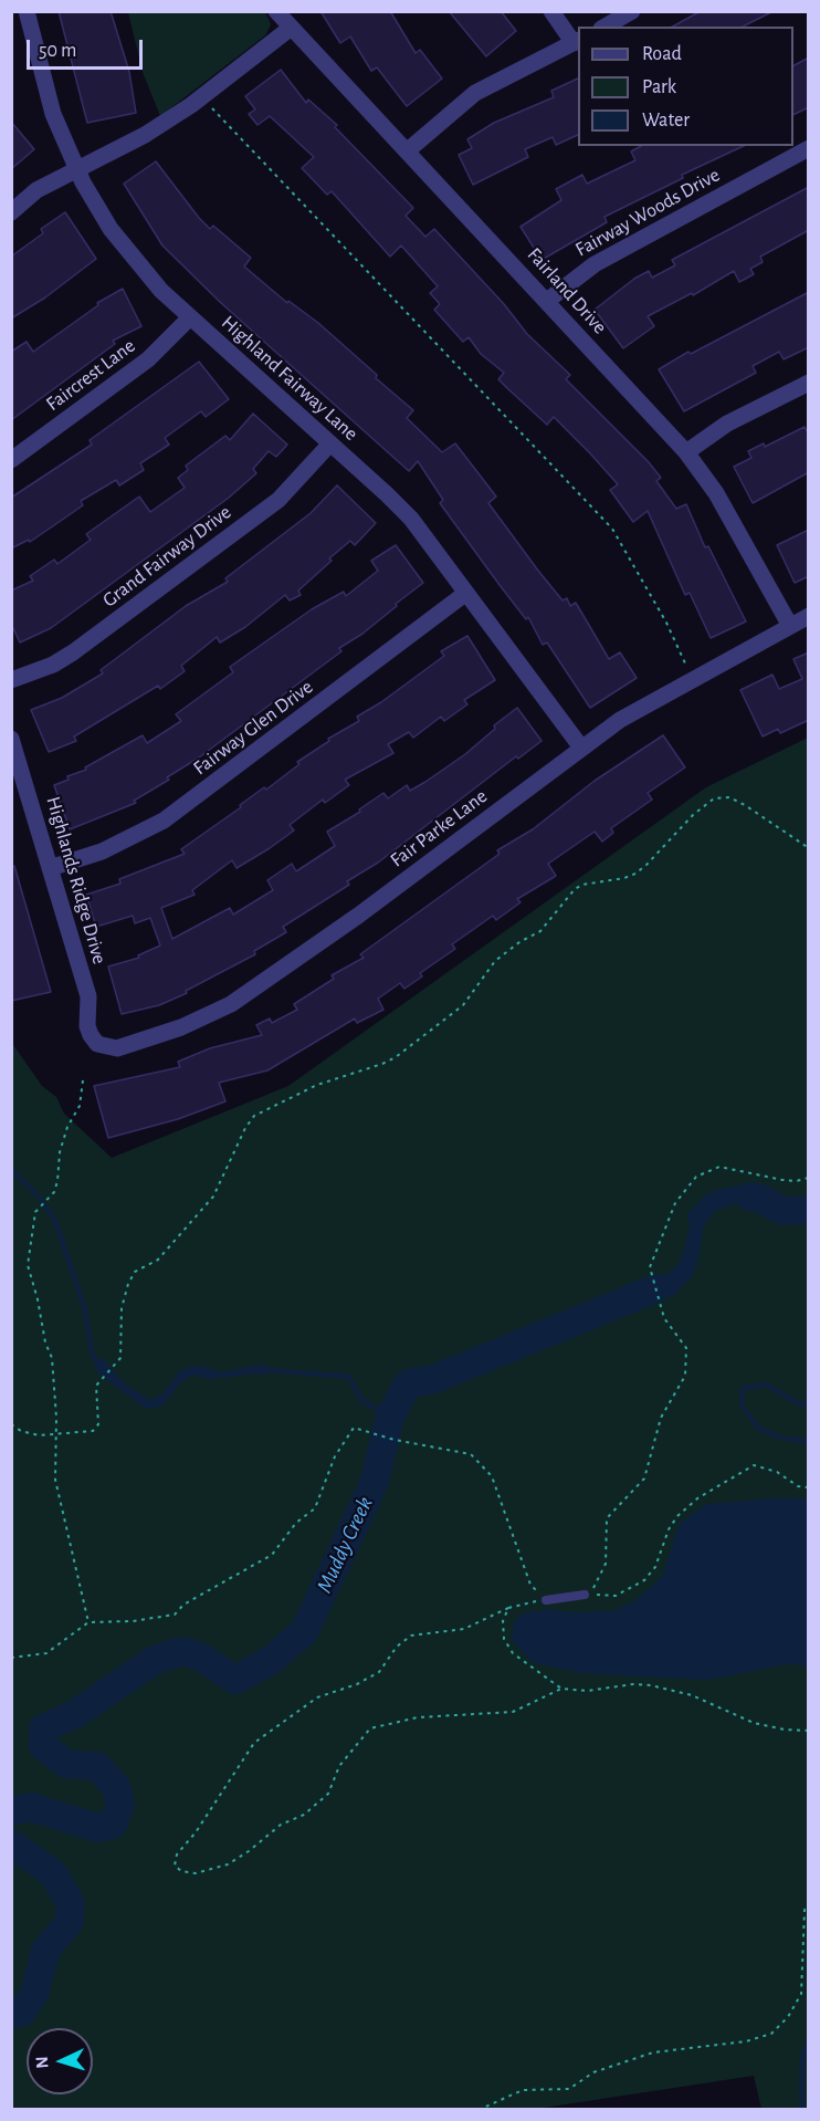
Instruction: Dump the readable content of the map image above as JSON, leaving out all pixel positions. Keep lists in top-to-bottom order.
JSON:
{
  "streets": {
    "street": [
      "Fairway Woods Drive",
      "Fairland Drive",
      "Faircrest Lane",
      "Highland Fairway Lane",
      "Grand Fairway Drive",
      "Fairway Glen Drive",
      "Fair Parke Lane",
      "Highlands Ridge Drive"
    ]
  },
  "crossings": [
    ["Fairway Woods Drive", "Fairland Drive"],
    ["Fairland Drive", "Fair Parke Lane"],
    ["Faircrest Lane", "Highland Fairway Lane"],
    ["Highland Fairway Lane", "Grand Fairway Drive"],
    ["Highland Fairway Lane", "Fairway Glen Drive"],
    ["Highland Fairway Lane", "Fair Parke Lane"],
    ["Fairway Glen Drive", "Highlands Ridge Drive"],
    ["Fair Parke Lane", "Highlands Ridge Drive"]
  ],
  "water": ["Muddy Creek"],
  "legend": ["Road", "Park", "Water"],
  "scale_bar": "50 m",
  "north": "left"
}
